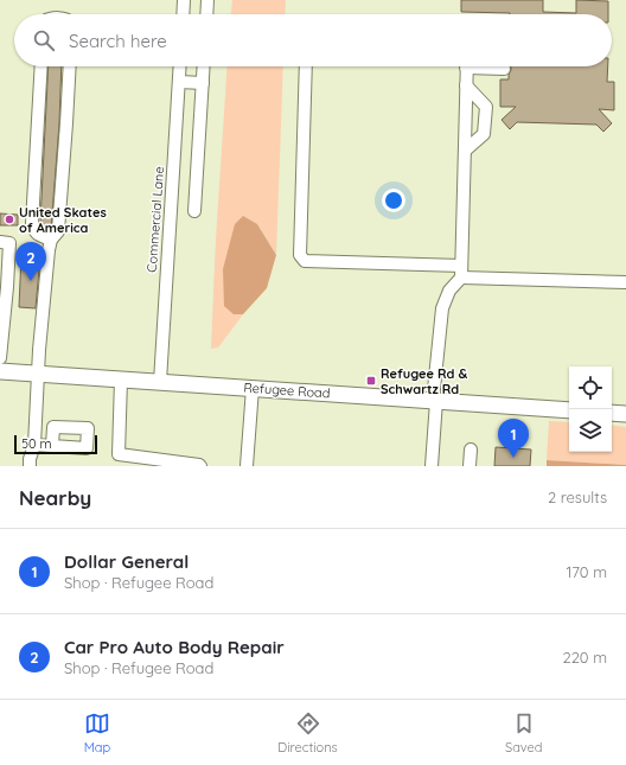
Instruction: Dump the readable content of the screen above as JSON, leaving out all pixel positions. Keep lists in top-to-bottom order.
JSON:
{
  "streets": {
    "main road": ["Refugee Road"],
    "street": ["Commercial Lane"]
  },
  "crossings": [
    ["Commercial Lane", "Refugee Road"]
  ],
  "places": {
    "other": ["United Skates of America"],
    "transit": ["Refugee Rd & Schwartz Rd"]
  },
  "scale_bar": "50 m",
  "page": {
    "search": "Search here",
    "pins": ["2", "1"],
    "scale": "50 m",
    "heading": ["Nearby", "2 results"],
    "list": [
      {
        "mark": "1",
        "name": "Dollar General",
        "note": "Shop · Refugee Road",
        "value": "170 m"
      },
      {
        "mark": "2",
        "name": "Car Pro Auto Body Repair",
        "note": "Shop · Refugee Road",
        "value": "220 m"
      }
    ],
    "nav": ["Map", "Directions", "Saved"]
  }
}
